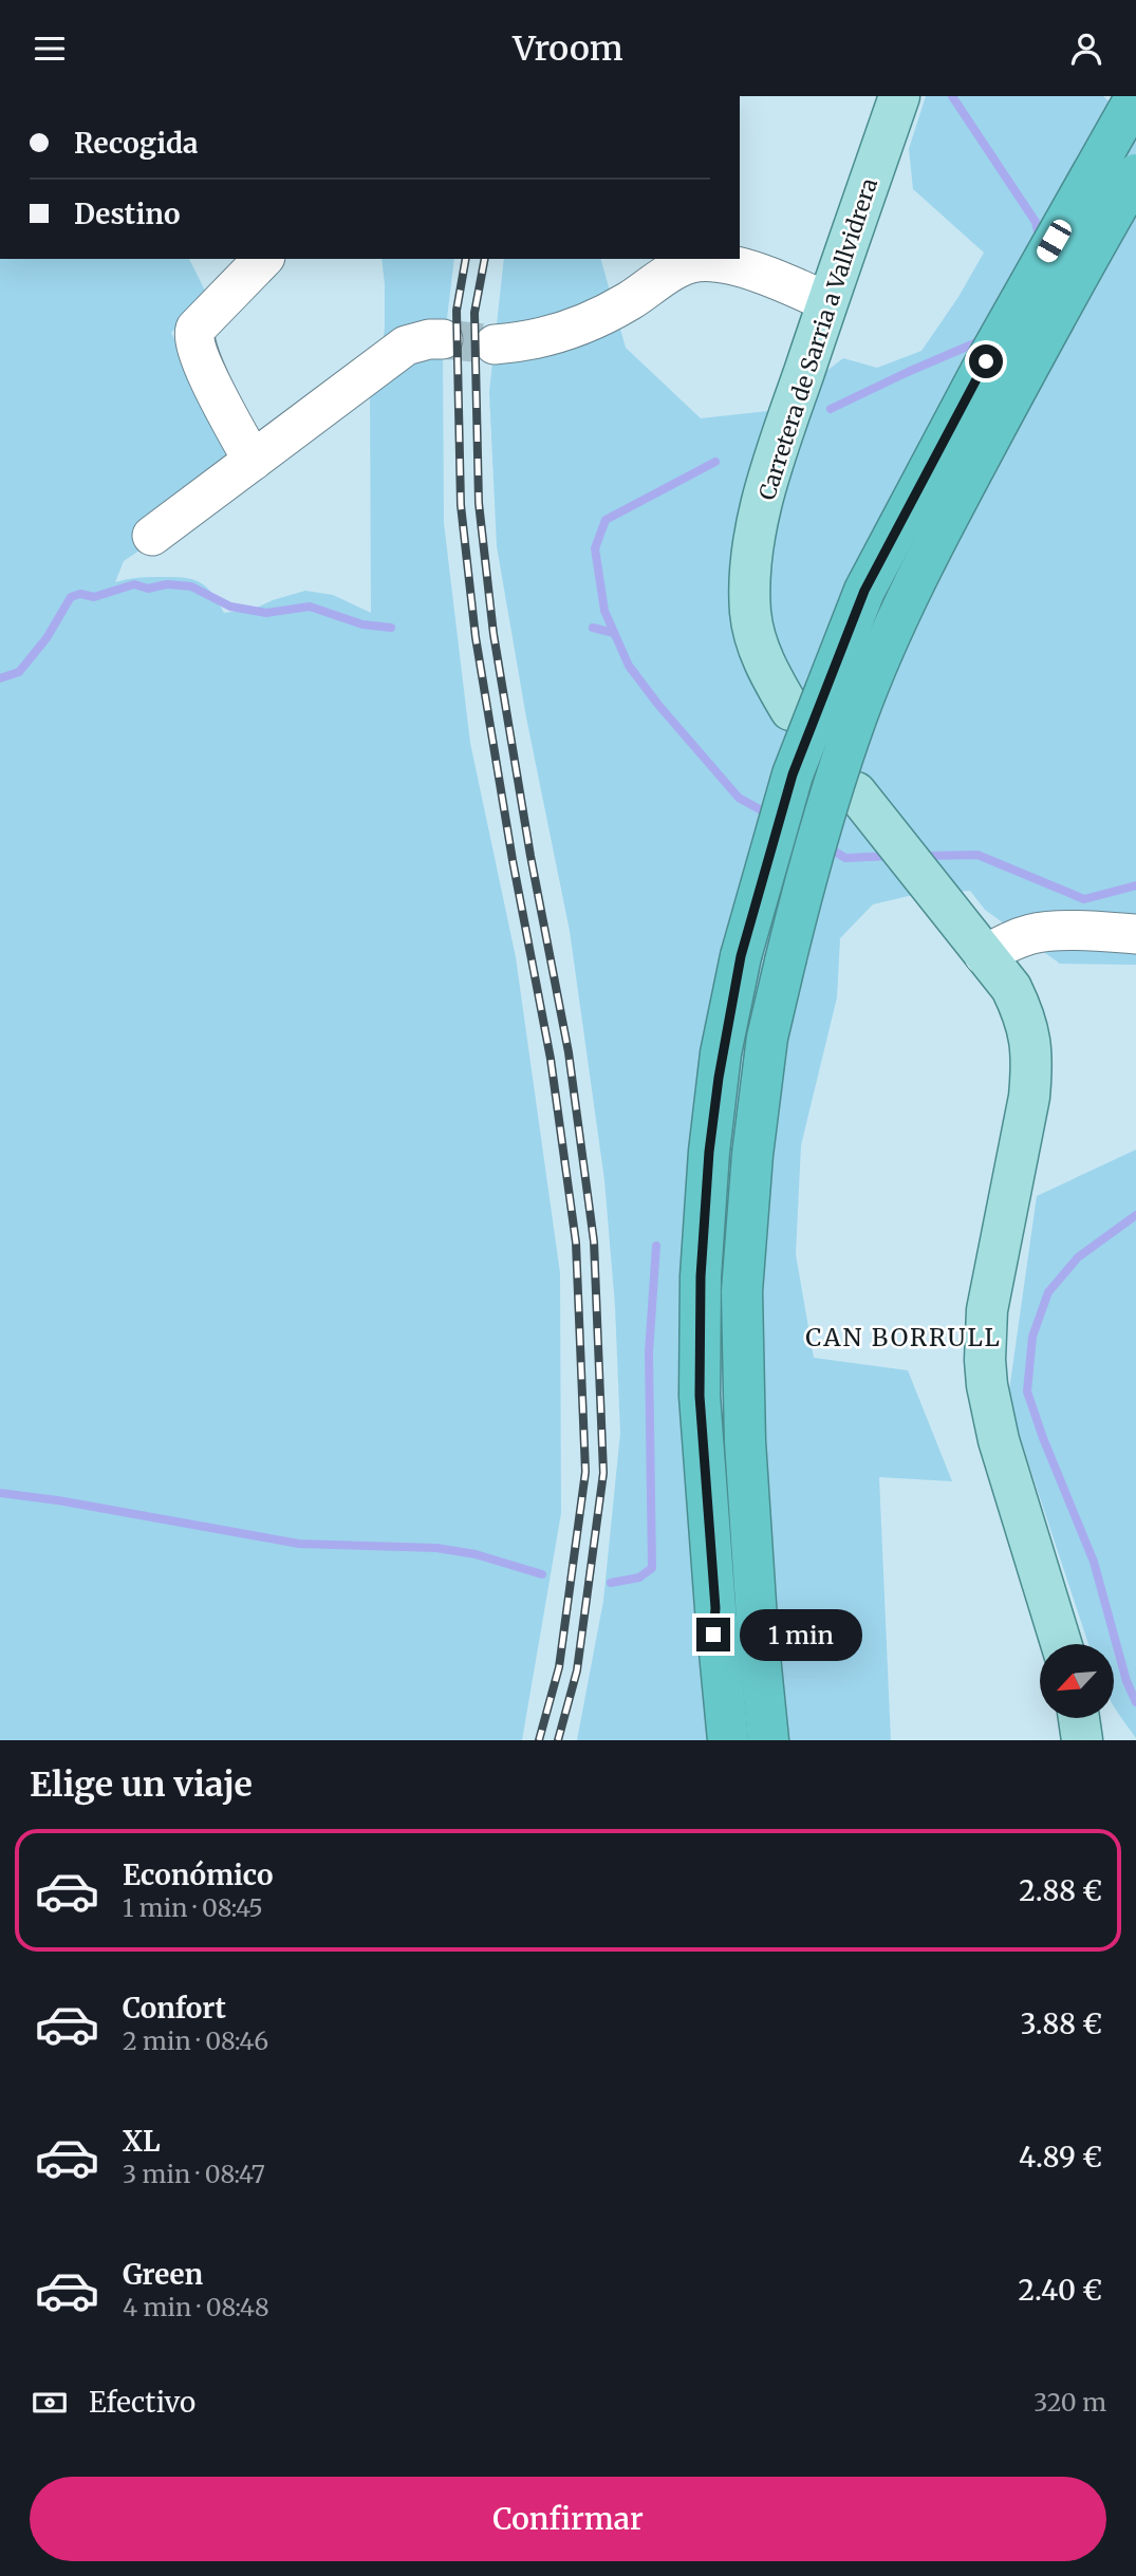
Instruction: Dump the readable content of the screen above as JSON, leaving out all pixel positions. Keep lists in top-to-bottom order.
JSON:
{
  "streets": {
    "main road": ["Carretera de Sarria a Vallvidrera"]
  },
  "districts": ["CAN BORRULL"],
  "north": "bottom left",
  "page": {
    "header": "Vroom",
    "banner": ["Recogida", "Destino"],
    "bubble": "1 min",
    "heading": "Elige un viaje",
    "list": [
      {
        "name": "Económico",
        "note": "1 min · 08:45",
        "value": "2.88 €"
      },
      {
        "name": "Confort",
        "note": "2 min · 08:46",
        "value": "3.88 €"
      },
      {
        "name": "XL",
        "note": "3 min · 08:47",
        "value": "4.89 €"
      },
      {
        "name": "Green",
        "note": "4 min · 08:48",
        "value": "2.40 €"
      }
    ],
    "pay": ["Efectivo", "320 m"],
    "buttons": "Confirmar"
  }
}
